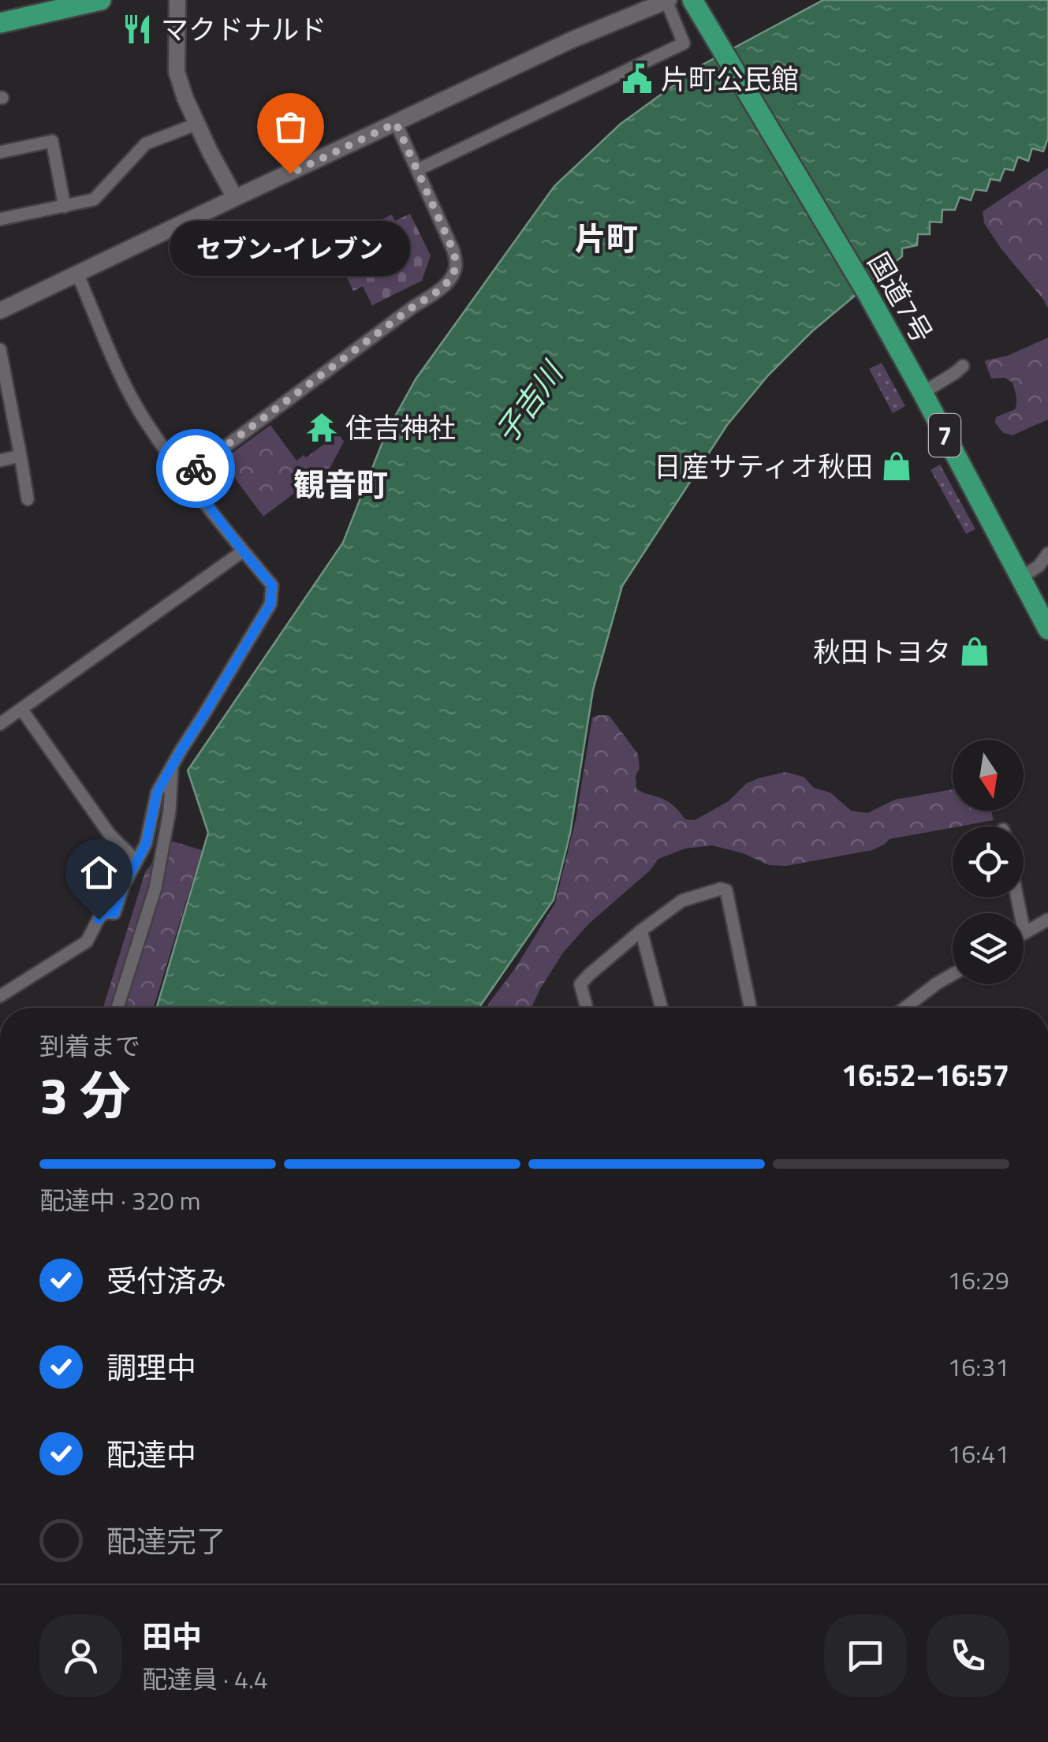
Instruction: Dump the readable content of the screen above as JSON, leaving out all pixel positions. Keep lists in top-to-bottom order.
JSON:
{
  "streets": {
    "highway": ["国道7号", "7"]
  },
  "districts": ["片町", "観音町"],
  "water": ["子吉川"],
  "places": {
    "restaurant": ["マクドナルド"],
    "public building": ["片町公民館"],
    "other": ["セブン-イレブン"],
    "temple": ["住吉神社"],
    "shop": ["日産サティオ秋田", "秋田トヨタ"]
  },
  "north": "bottom",
  "page": {
    "bubble": "セブン-イレブン",
    "heading": ["3 分", "到着まで", "16:52–16:57"],
    "panel": ["田中", "配達員 · 4.4"],
    "bar": "配達中 · 320 m",
    "list": [
      ["受付済み", "16:29"],
      ["調理中", "16:31"],
      ["配達中", "16:41"],
      "配達完了"
    ]
  }
}
